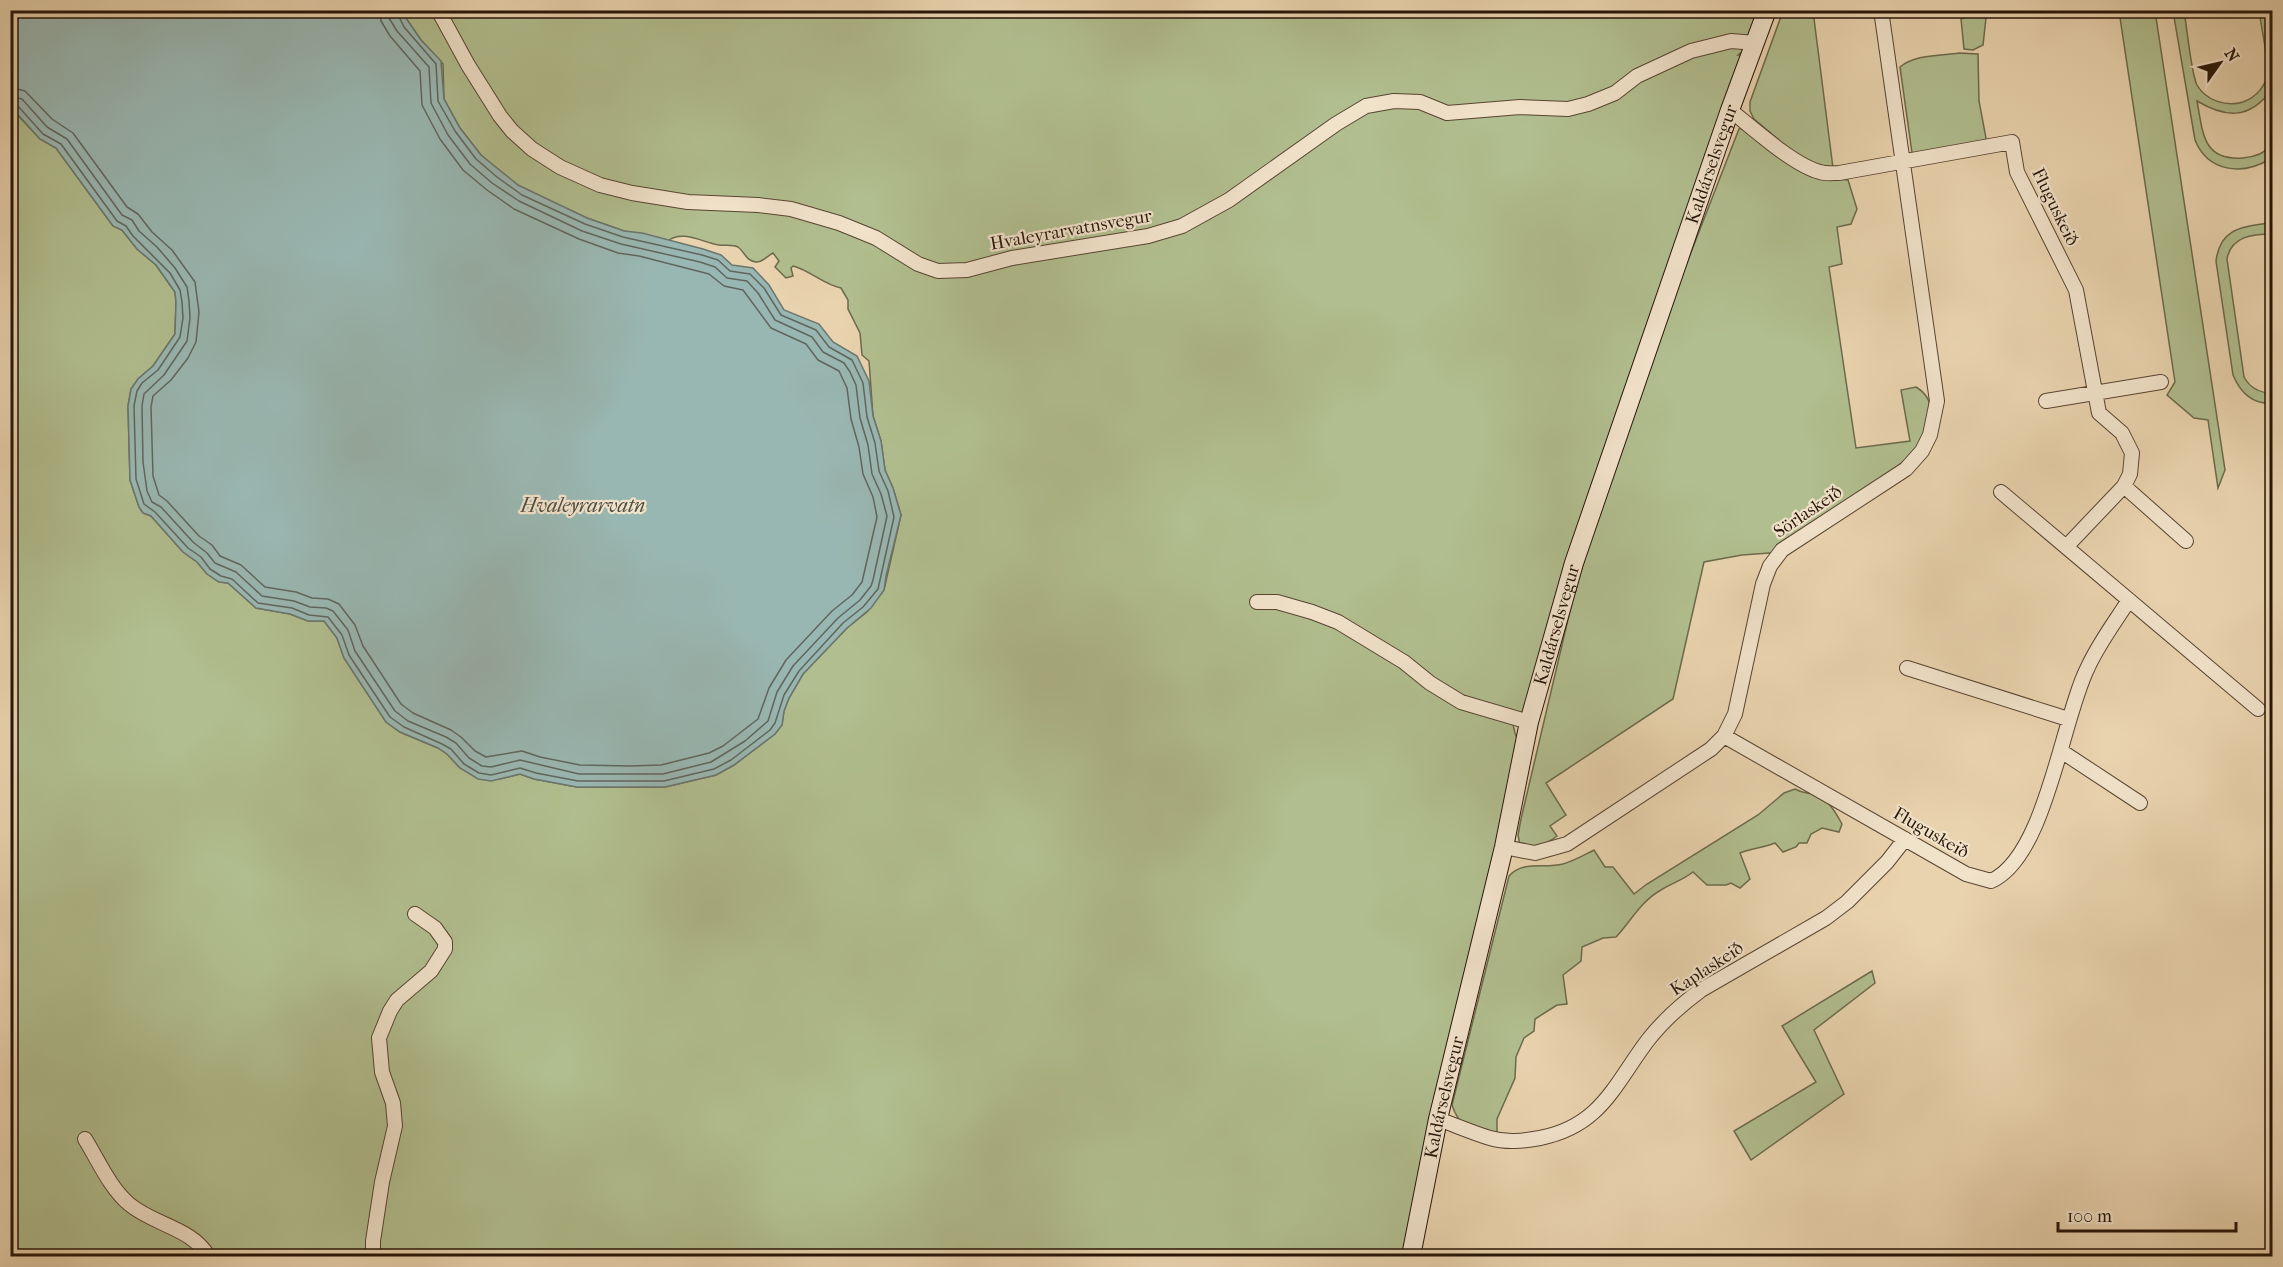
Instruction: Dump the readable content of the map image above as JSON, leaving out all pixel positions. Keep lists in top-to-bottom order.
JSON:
{
  "streets": {
    "street": [
      "Kaldárselsvegur",
      "Fluguskeið",
      "Hvaleyrarvatnsvegur",
      "Sörlaskeið",
      "Kaplaskeið"
    ]
  },
  "crossings": [
    ["Kaldárselsvegur", "Hvaleyrarvatnsvegur"],
    ["Kaldárselsvegur", "Sörlaskeið"],
    ["Kaldárselsvegur", "Kaplaskeið"],
    ["Fluguskeið", "Sörlaskeið"],
    ["Fluguskeið", "Kaplaskeið"]
  ],
  "water": ["Hvaleyrarvatn"],
  "scale_bar": "100 m",
  "north": "top right"
}
